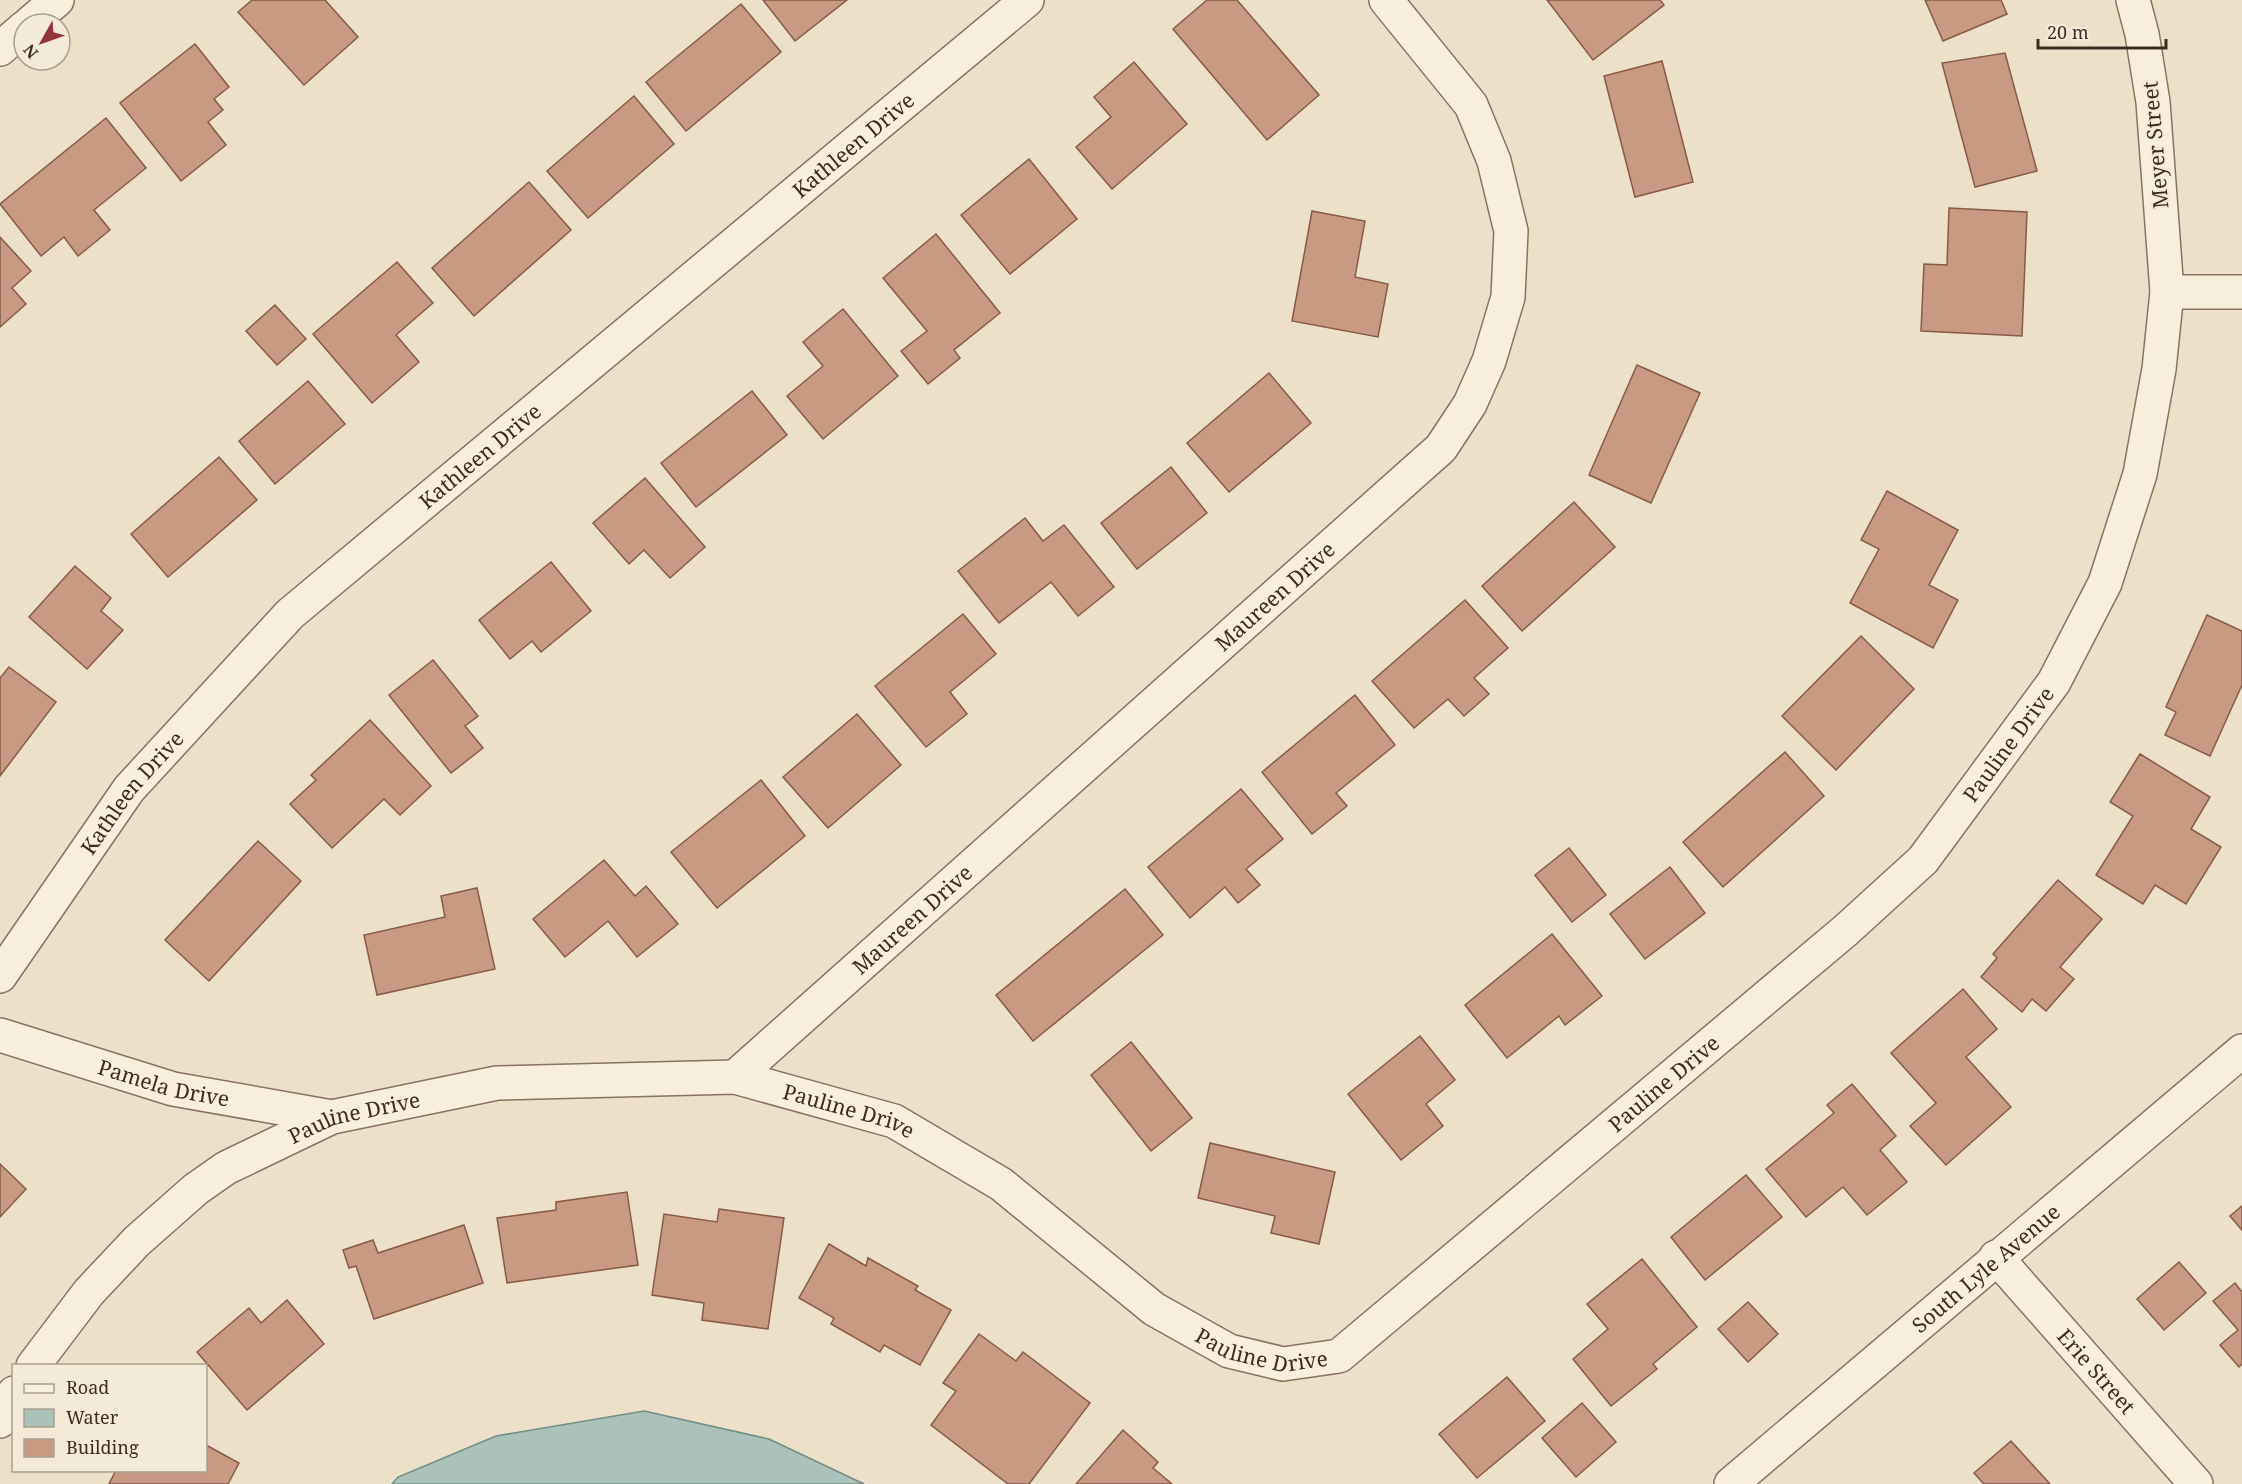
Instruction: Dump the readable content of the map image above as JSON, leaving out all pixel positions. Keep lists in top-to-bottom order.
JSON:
{
  "streets": {
    "street": [
      "Kathleen Drive",
      "Meyer Street",
      "Maureen Drive",
      "Pauline Drive",
      "Pamela Drive",
      "South Lyle Avenue",
      "Erie Street"
    ]
  },
  "crossings": [
    ["Meyer Street", "Pauline Drive"],
    ["Maureen Drive", "Pauline Drive"],
    ["Pauline Drive", "Pamela Drive"],
    ["South Lyle Avenue", "Erie Street"]
  ],
  "legend": ["Road", "Water", "Building"],
  "scale_bar": "20 m",
  "north": "bottom left"
}
